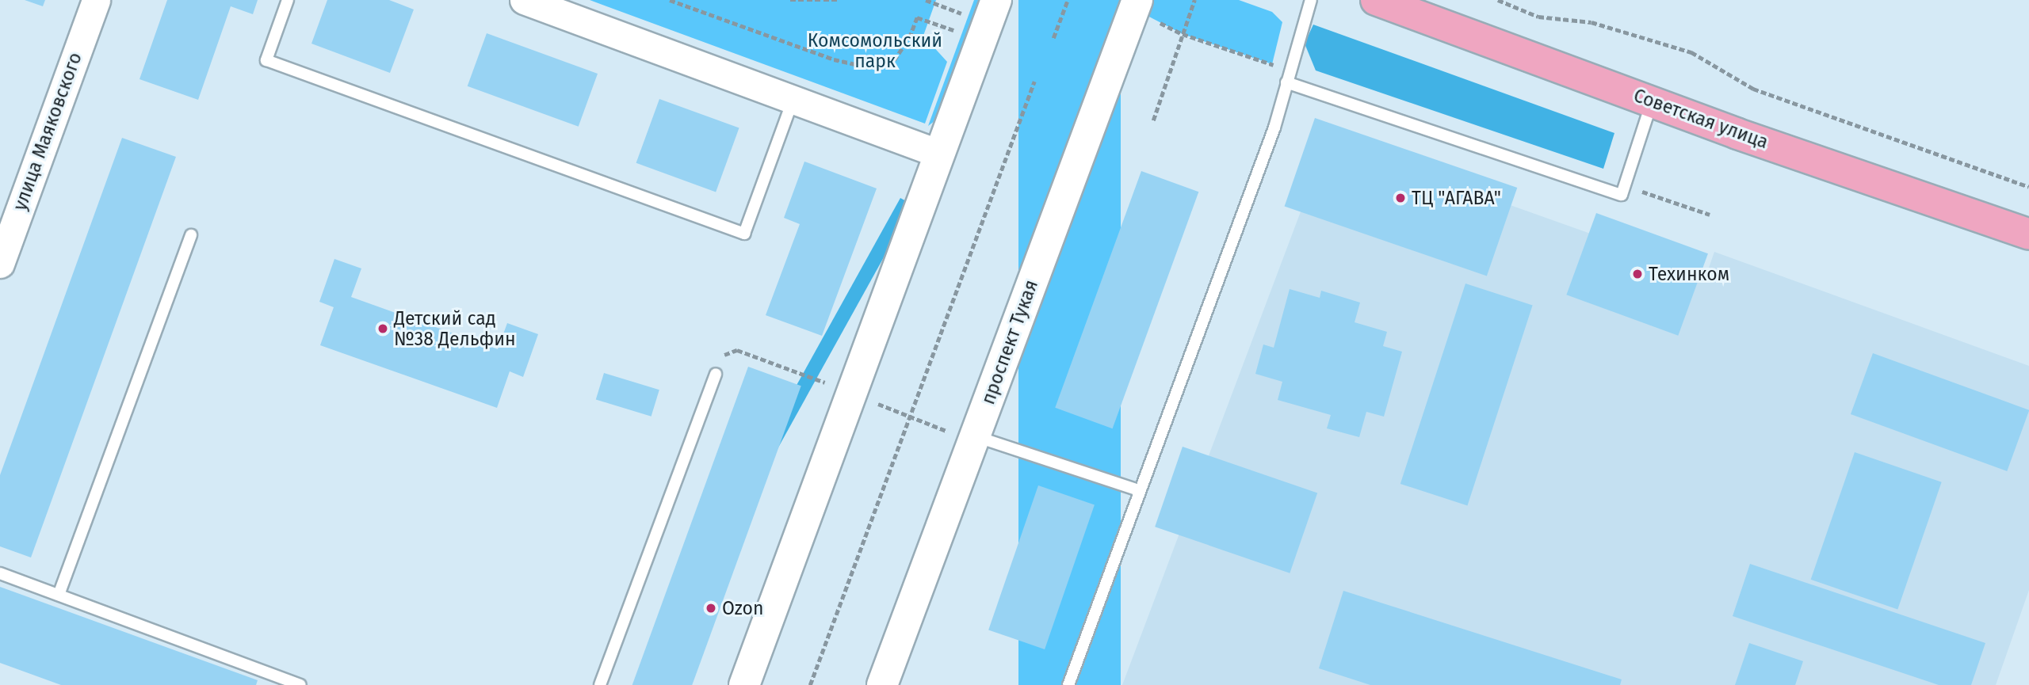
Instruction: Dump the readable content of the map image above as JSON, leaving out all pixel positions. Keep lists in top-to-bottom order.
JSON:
{
  "streets": {
    "main road": ["Советская улица", "проспект Тукая"],
    "street": ["улица Маяковского"]
  },
  "parks": ["Комсомольский парк"],
  "places": [
    "ТЦ \"АГАВА\"",
    "Техинком",
    "Детский сад №38 Дельфин",
    "Ozon"
  ]
}
